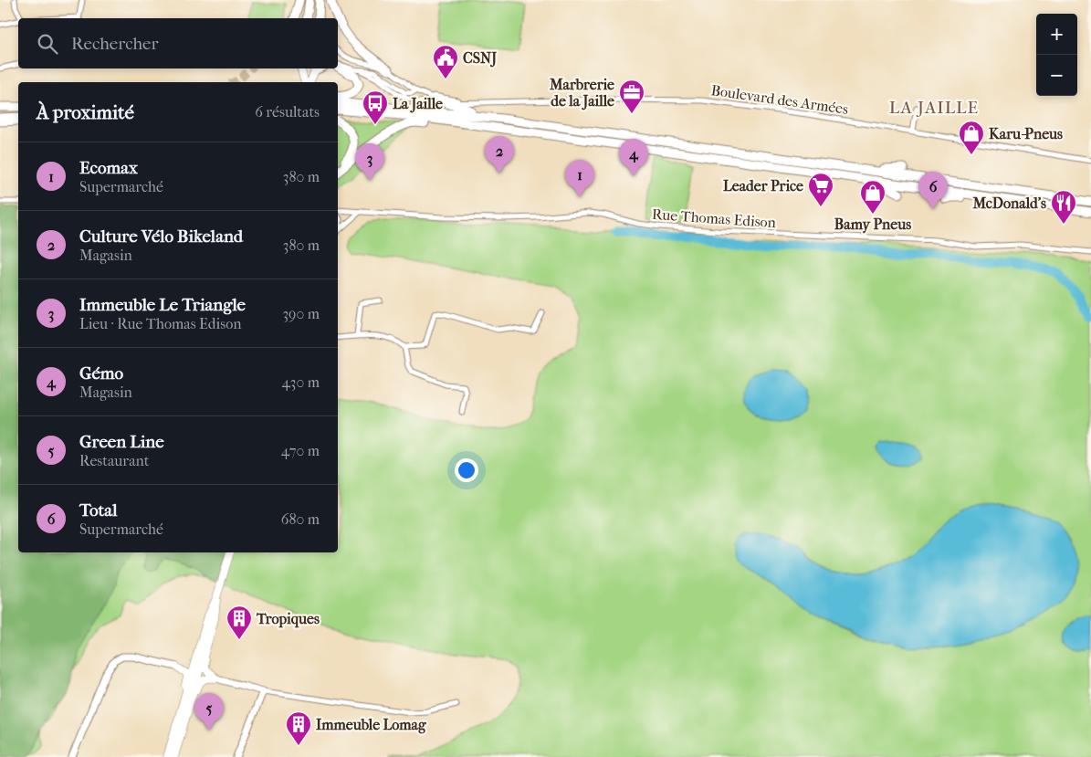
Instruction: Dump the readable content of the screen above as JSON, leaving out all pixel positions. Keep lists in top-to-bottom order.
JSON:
{
  "streets": {
    "street": ["Boulevard des Armées", "Rue Thomas Edison"]
  },
  "districts": ["LA JAILLE"],
  "places": {
    "public building": ["CSNJ"],
    "office": ["Marbrerie de la Jaille"],
    "bus stop": ["La Jaille"],
    "shop": ["Karu-Pneus", "Bamy Pneus"],
    "supermarket": ["Leader Price"],
    "restaurant": ["McDonald's"],
    "building": ["Tropiques", "Immeuble Lomag"]
  },
  "page": {
    "map_buttons": ["+", "−"],
    "search": "Rechercher",
    "heading": ["À proximité", "6 résultats"],
    "pins": [
      "2",
      "4",
      "3",
      "1",
      "6",
      "5"
    ],
    "list": [
      {
        "mark": "1",
        "name": "Ecomax",
        "note": "Supermarché",
        "value": "380 m"
      },
      {
        "mark": "2",
        "name": "Culture Vélo Bikeland",
        "note": "Magasin",
        "value": "380 m"
      },
      {
        "mark": "3",
        "name": "Immeuble Le Triangle",
        "note": "Lieu · Rue Thomas Edison",
        "value": "390 m"
      },
      {
        "mark": "4",
        "name": "Gémo",
        "note": "Magasin",
        "value": "430 m"
      },
      {
        "mark": "5",
        "name": "Green Line",
        "note": "Restaurant",
        "value": "470 m"
      },
      {
        "mark": "6",
        "name": "Total",
        "note": "Supermarché",
        "value": "680 m"
      }
    ]
  }
}
